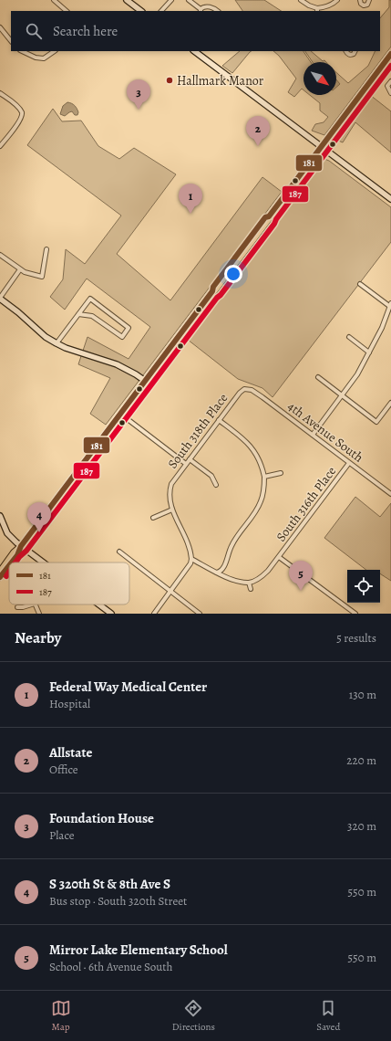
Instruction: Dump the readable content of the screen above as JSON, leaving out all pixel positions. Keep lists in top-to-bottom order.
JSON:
{
  "streets": {
    "street": ["South 318th Place", "4th Avenue South", "South 316th Place"]
  },
  "crossings": [
    ["South 318th Place", "4th Avenue South"],
    ["4th Avenue South", "South 316th Place"]
  ],
  "places": ["Hallmark Manor"],
  "lines": ["transit line 181", "transit line 187"],
  "legend": ["181", "187"],
  "north": "bottom right",
  "page": {
    "search": "Search here",
    "pins": [
      "3",
      "2",
      "1",
      "4",
      "5"
    ],
    "heading": ["Nearby", "5 results"],
    "list": [
      {
        "mark": "1",
        "name": "Federal Way Medical Center",
        "note": "Hospital",
        "value": "130 m"
      },
      {
        "mark": "2",
        "name": "Allstate",
        "note": "Office",
        "value": "220 m"
      },
      {
        "mark": "3",
        "name": "Foundation House",
        "note": "Place",
        "value": "320 m"
      },
      {
        "mark": "4",
        "name": "S 320th St & 8th Ave S",
        "note": "Bus stop · South 320th Street",
        "value": "550 m"
      },
      {
        "mark": "5",
        "name": "Mirror Lake Elementary School",
        "note": "School · 6th Avenue South",
        "value": "550 m"
      }
    ],
    "nav": ["Map", "Directions", "Saved"]
  }
}
